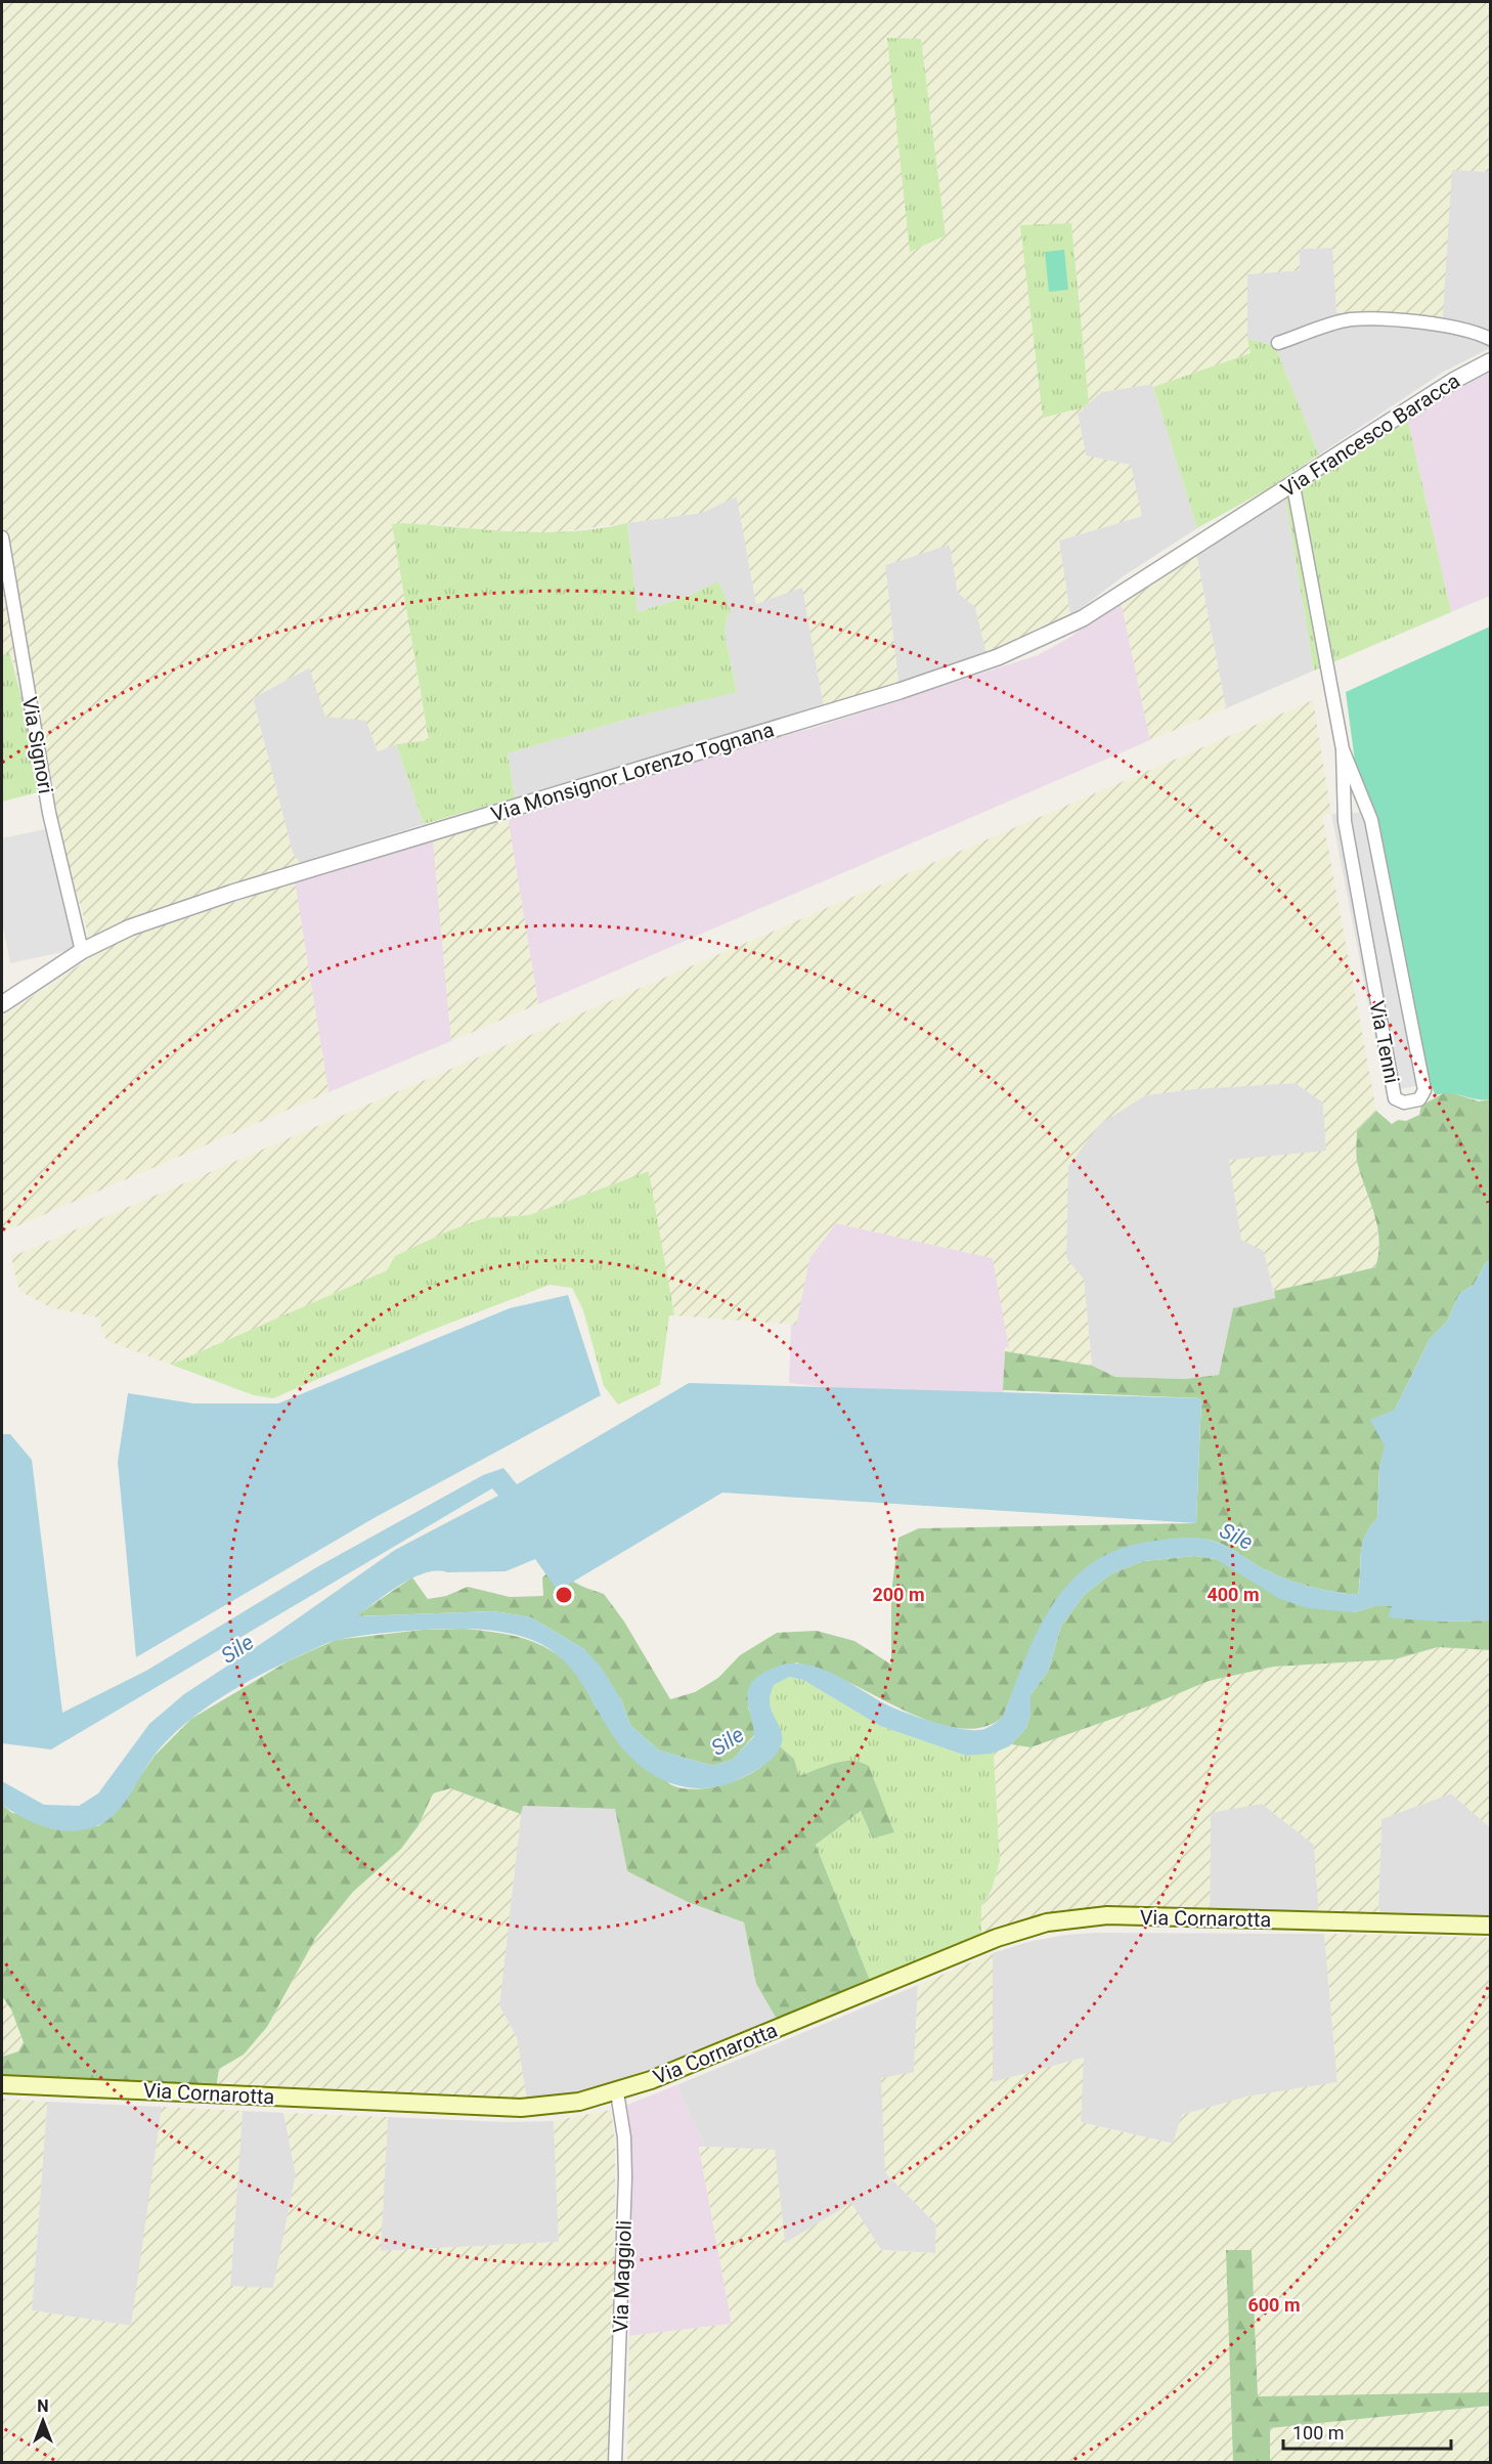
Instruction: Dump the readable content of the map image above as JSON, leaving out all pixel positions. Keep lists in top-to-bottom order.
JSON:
{
  "streets": {
    "main road": ["Via Cornarotta"],
    "street": [
      "Via Francesco Baracca",
      "Via Signori",
      "Via Monsignor Lorenzo Tognana",
      "Via Tenni",
      "Via Maggioli"
    ]
  },
  "crossings": [
    ["Via Francesco Baracca", "Via Monsignor Lorenzo Tognana"],
    ["Via Francesco Baracca", "Via Tenni"],
    ["Via Signori", "Via Monsignor Lorenzo Tognana"],
    ["Via Cornarotta", "Via Maggioli"]
  ],
  "water": ["Sile"],
  "scale_bar": "100 m",
  "north": "top",
  "rings": ["200 m", "400 m", "600 m"]
}
